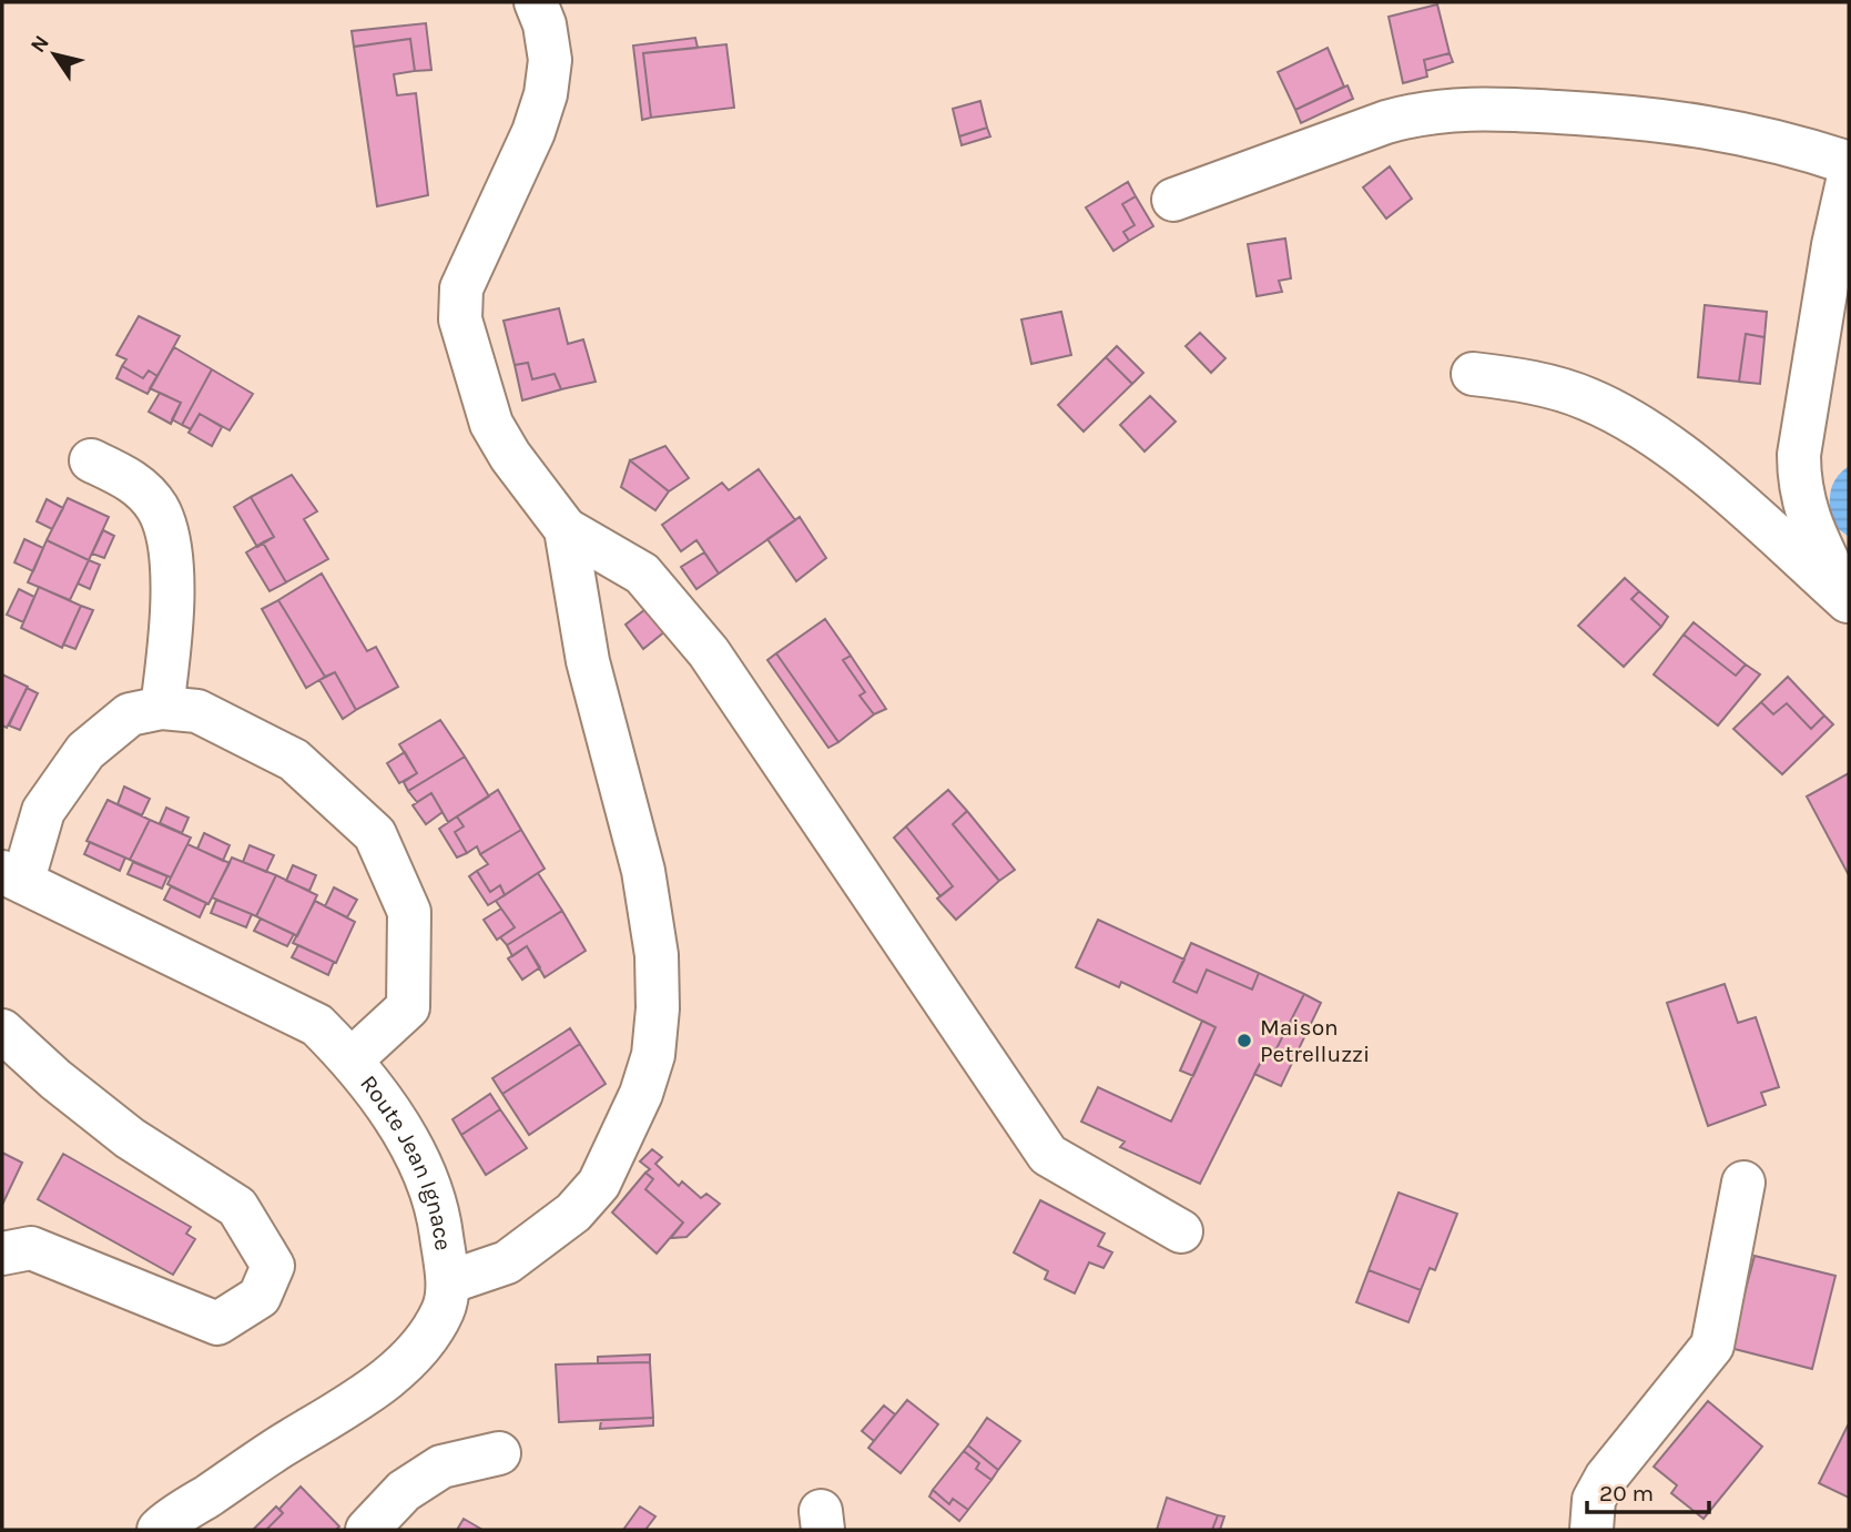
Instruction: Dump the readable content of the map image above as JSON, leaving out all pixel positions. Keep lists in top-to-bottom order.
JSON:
{
  "streets": {
    "street": ["Route Jean Ignace"]
  },
  "places": ["Maison Petrelluzzi"],
  "scale_bar": "20 m",
  "north": "top left"
}
